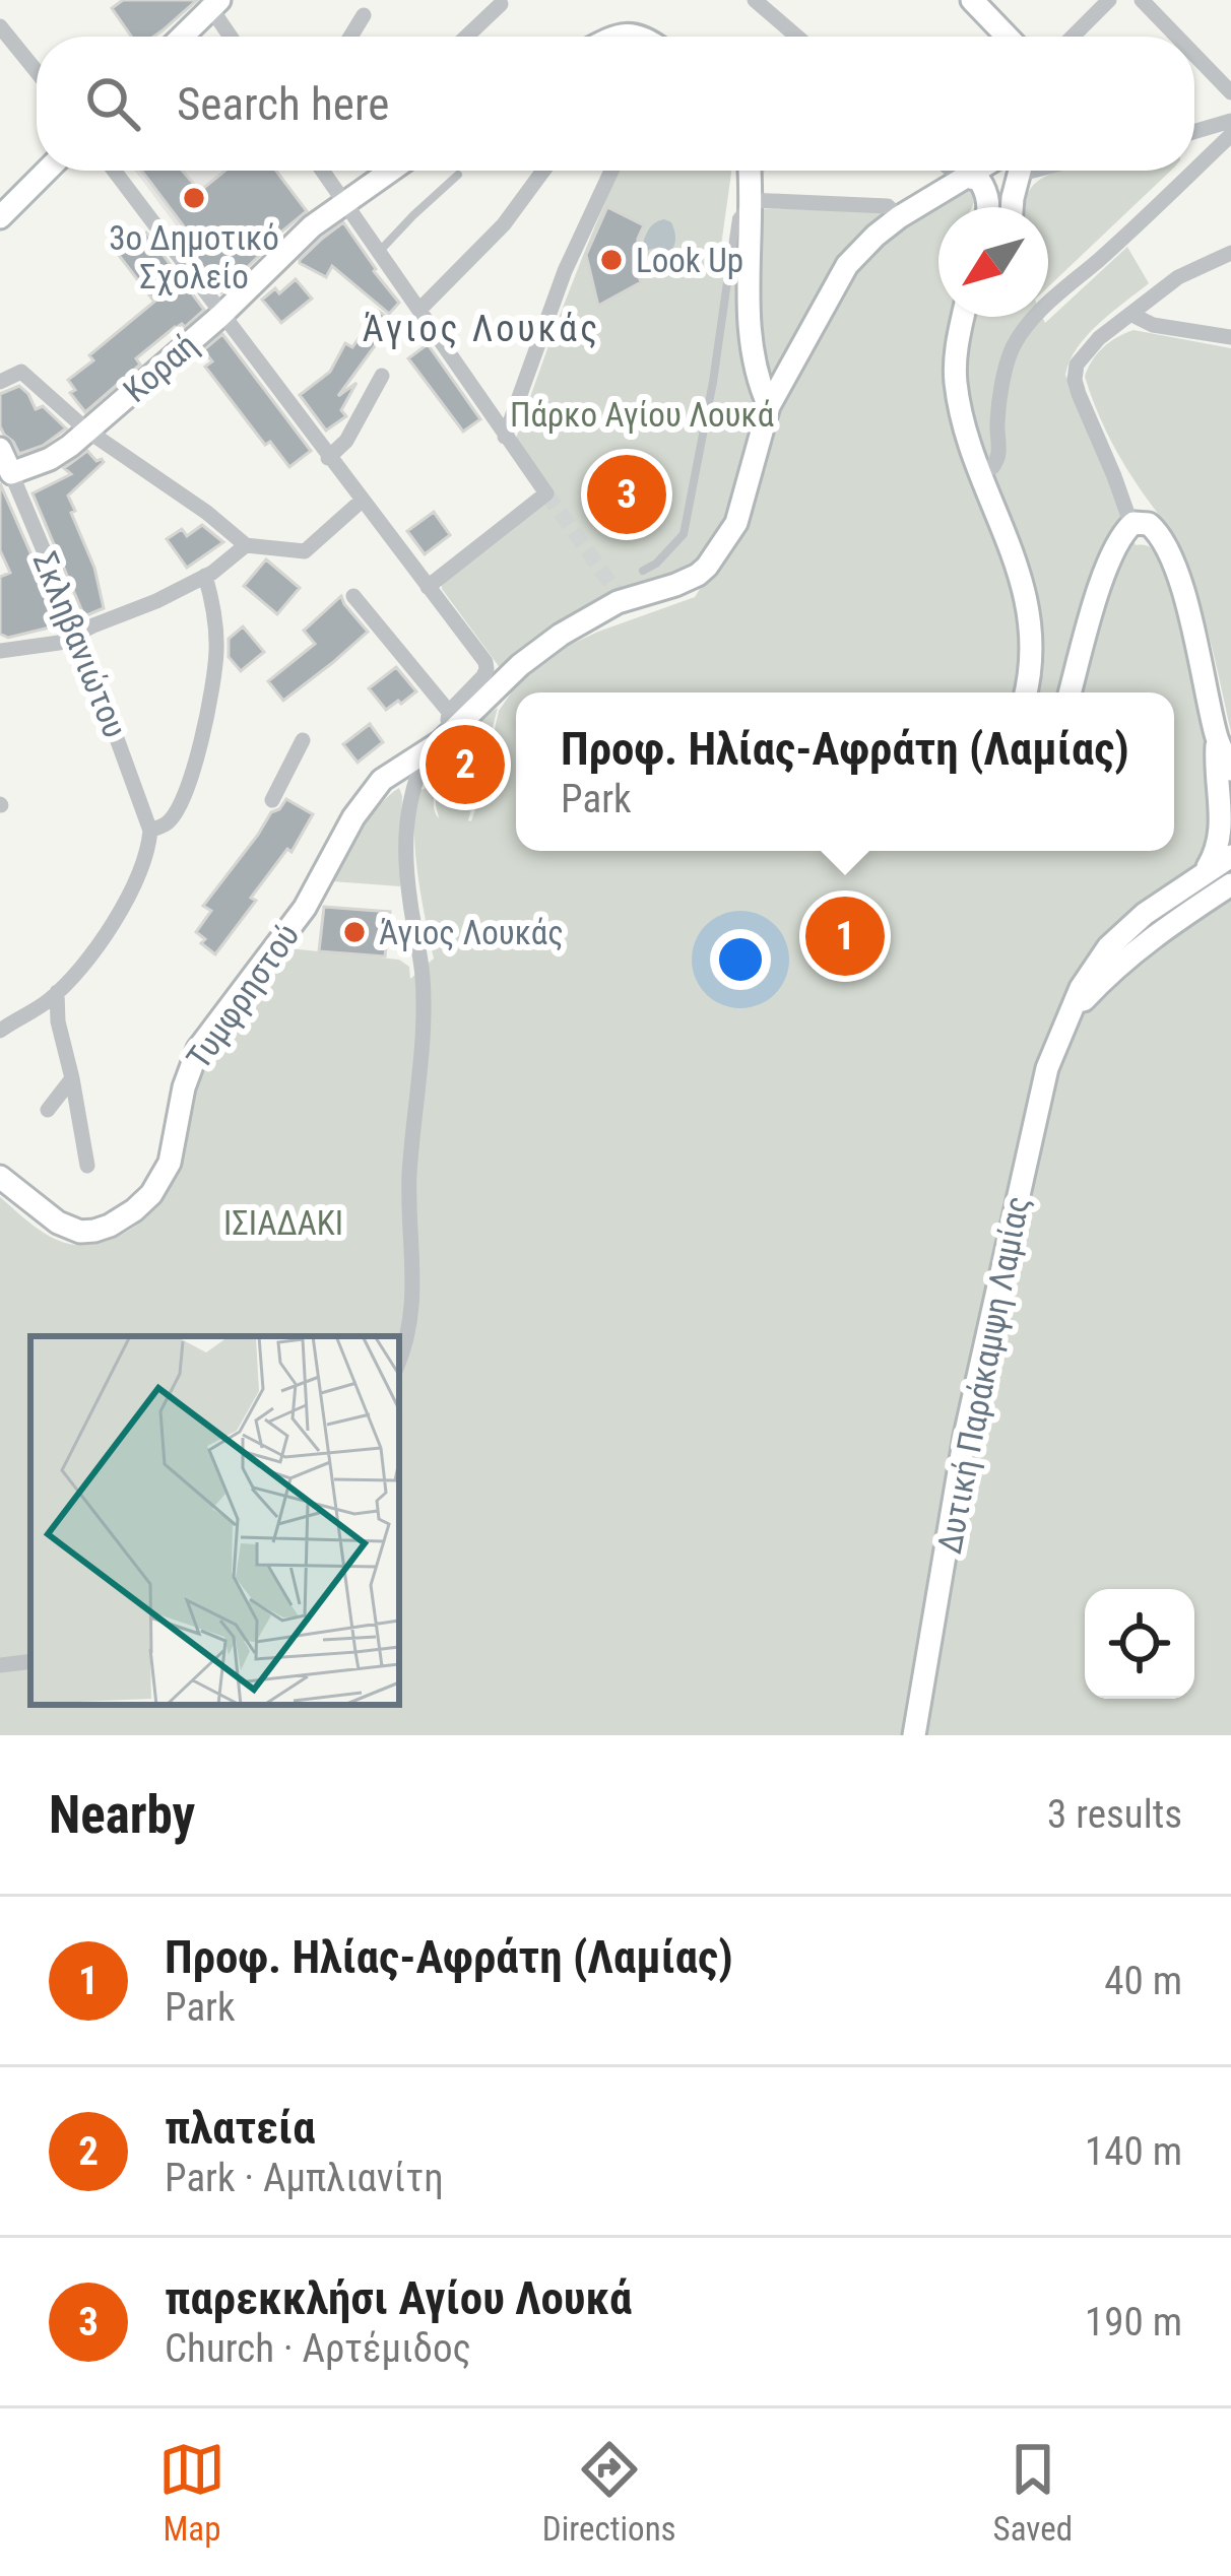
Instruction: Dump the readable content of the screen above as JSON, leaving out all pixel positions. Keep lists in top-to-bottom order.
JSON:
{
  "streets": {
    "street": [
      "Κοραή",
      "Σκληβανιώτου",
      "Τυμφρηστού",
      "Δυτική Παράκαμψη Λαμίας"
    ]
  },
  "crossings": [
    ["Κοραή", "Σκληβανιώτου"]
  ],
  "districts": ["Άγιος Λουκάς"],
  "parks": ["Πάρκο Αγίου Λουκά", "ΙΣΙΑΔΑΚΙ"],
  "places": ["3ο Δημοτικό Σχολείο", "Look Up", "Άγιος Λουκάς"],
  "north": "bottom left",
  "page": {
    "search": "Search here",
    "pins": ["3", "2", "1"],
    "popup": ["Προφ. Ηλίας-Αφράτη (Λαμίας)", "Park"],
    "heading": ["Nearby", "3 results"],
    "list": [
      {
        "mark": "1",
        "name": "Προφ. Ηλίας-Αφράτη (Λαμίας)",
        "note": "Park",
        "value": "40 m"
      },
      {
        "mark": "2",
        "name": "πλατεία",
        "note": "Park · Αμπλιανίτη",
        "value": "140 m"
      },
      {
        "mark": "3",
        "name": "παρεκκλήσι Αγίου Λουκά",
        "note": "Church · Αρτέμιδος",
        "value": "190 m"
      }
    ],
    "nav": ["Map", "Directions", "Saved"]
  }
}
